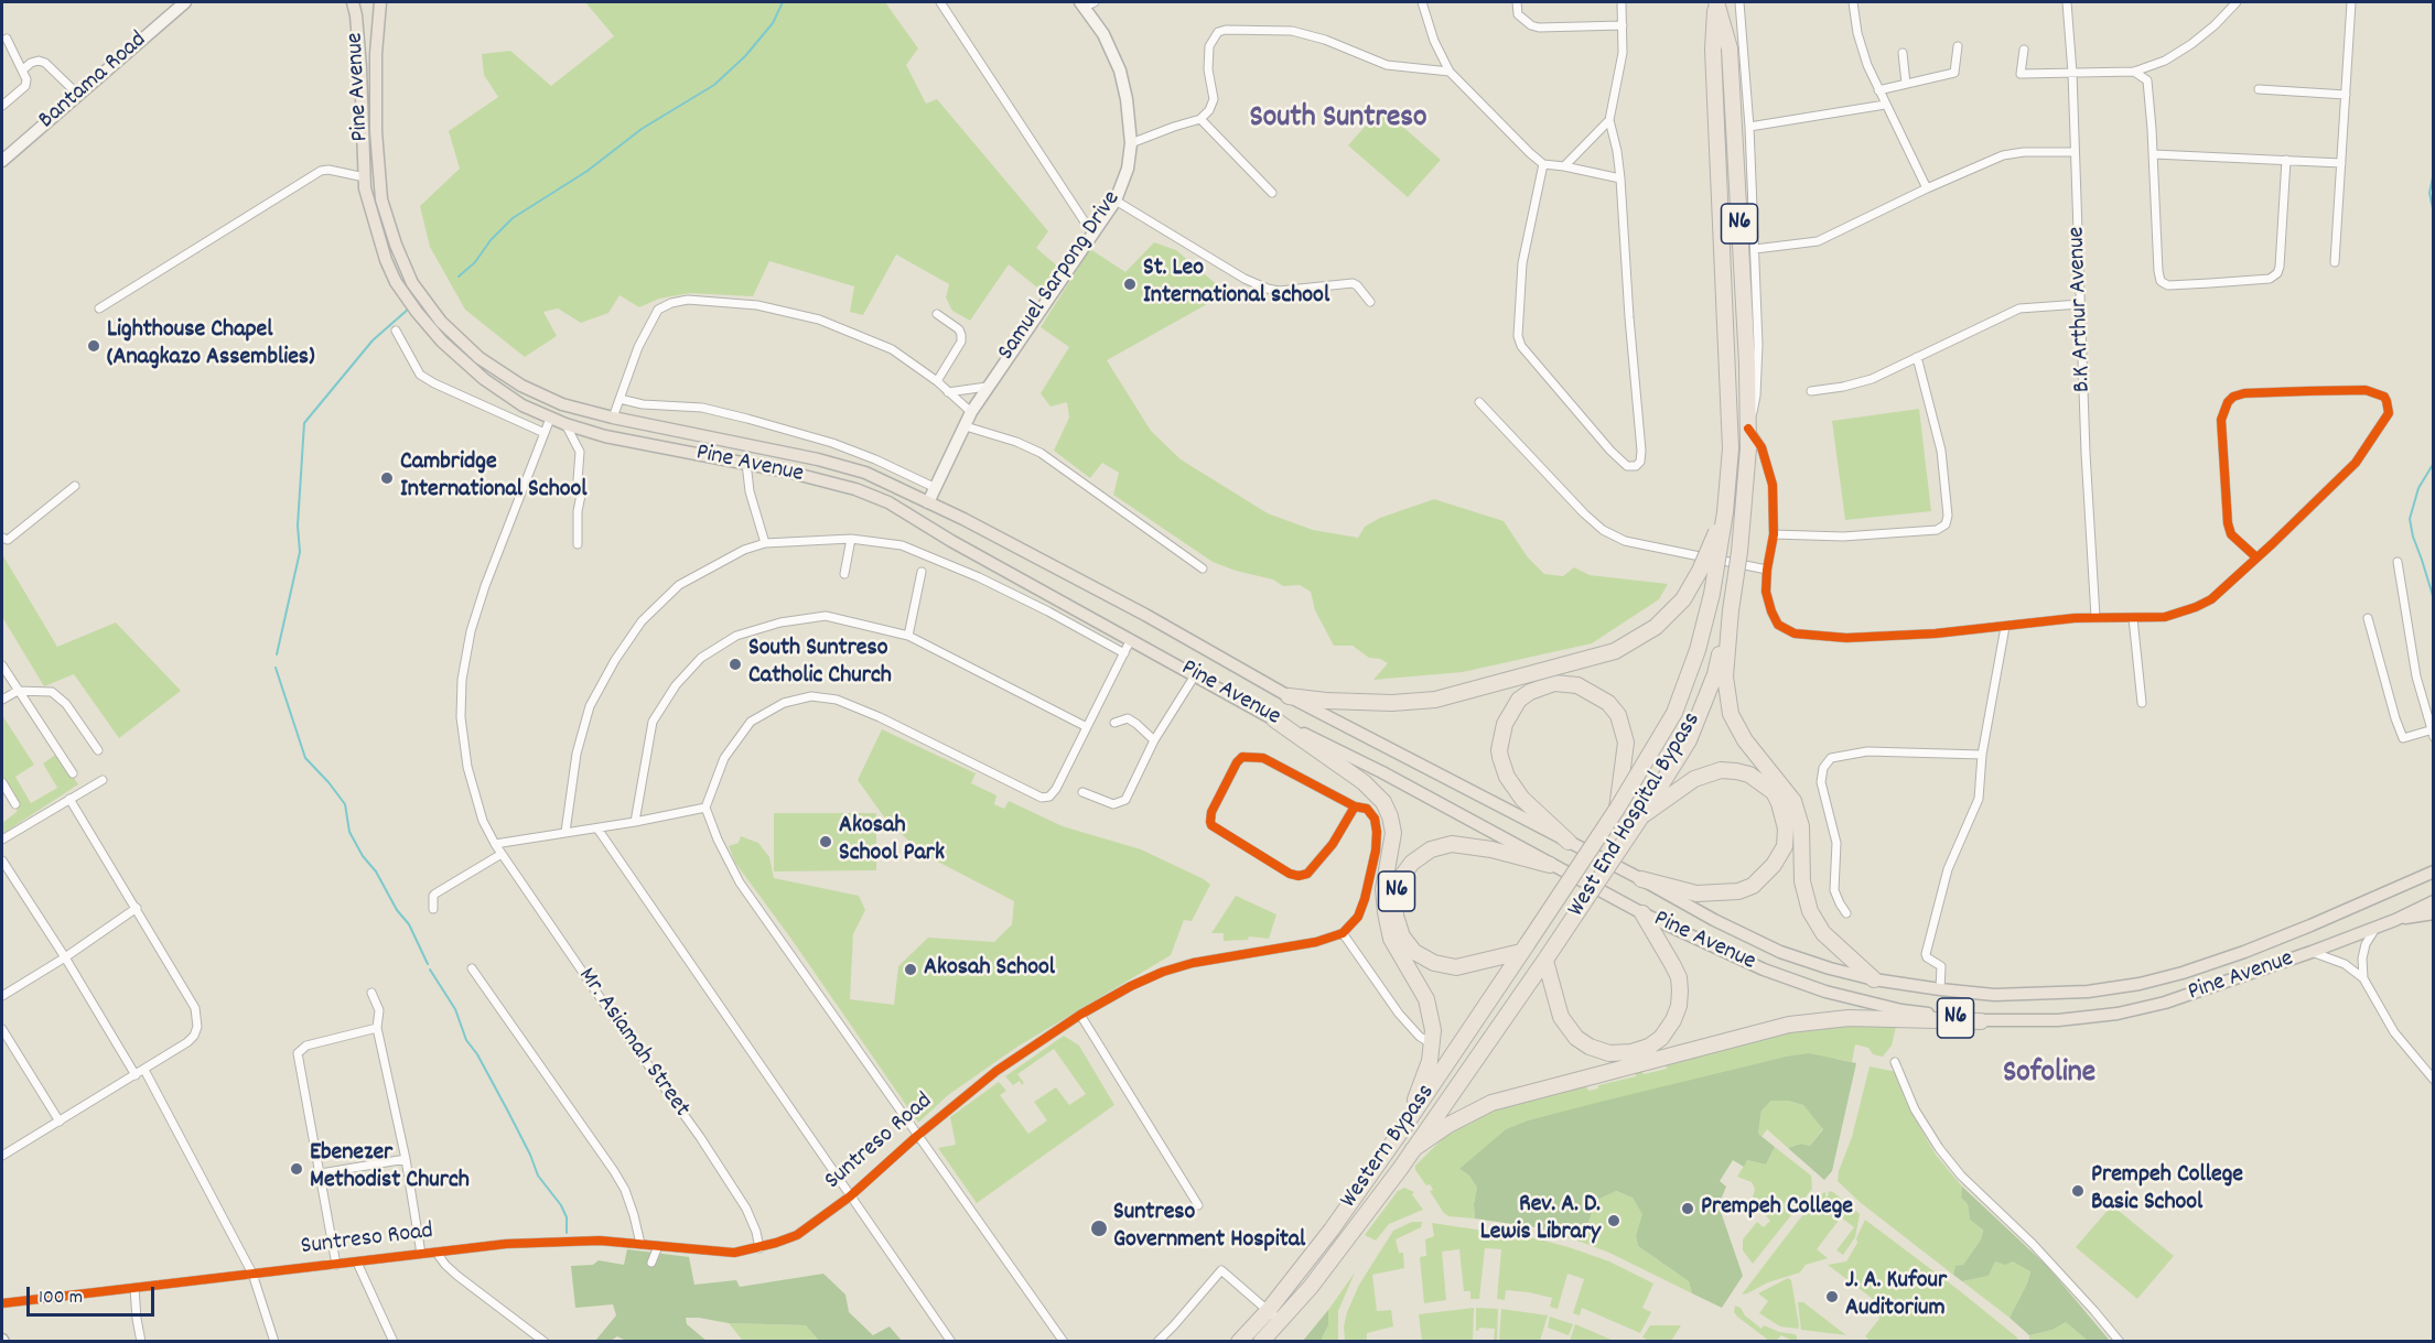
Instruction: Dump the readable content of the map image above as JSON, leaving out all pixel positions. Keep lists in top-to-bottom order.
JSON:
{
  "streets": {
    "highway": ["N6", "West End Hospital Bypass", "Western Bypass"],
    "main road": ["Pine Avenue"],
    "street": [
      "Bantama Road",
      "Samuel Sarpong Drive",
      "B.K Arthur Avenue",
      "Mr. Asiamah Street",
      "Suntreso Road"
    ]
  },
  "crossings": [
    ["Pine Avenue", "N6"],
    ["Pine Avenue", "Mr. Asiamah Street"],
    ["N6", "West End Hospital Bypass"],
    ["N6", "Western Bypass"],
    ["West End Hospital Bypass", "Western Bypass"],
    ["Mr. Asiamah Street", "Suntreso Road"]
  ],
  "districts": ["South Suntreso", "Sofoline"],
  "places": [
    "St. Leo International school",
    "Lighthouse Chapel (Anagkazo Assemblies)",
    "Cambridge International School",
    "South Suntreso Catholic Church",
    "Akosah School Park",
    "Akosah School",
    "Ebenezer Methodist Church",
    "Prempeh College Basic School",
    "Prempeh College",
    "Rev. A. D. Lewis Library",
    "Suntreso Government Hospital",
    "J. A. Kufour Auditorium"
  ],
  "scale_bar": "100 m"
}
